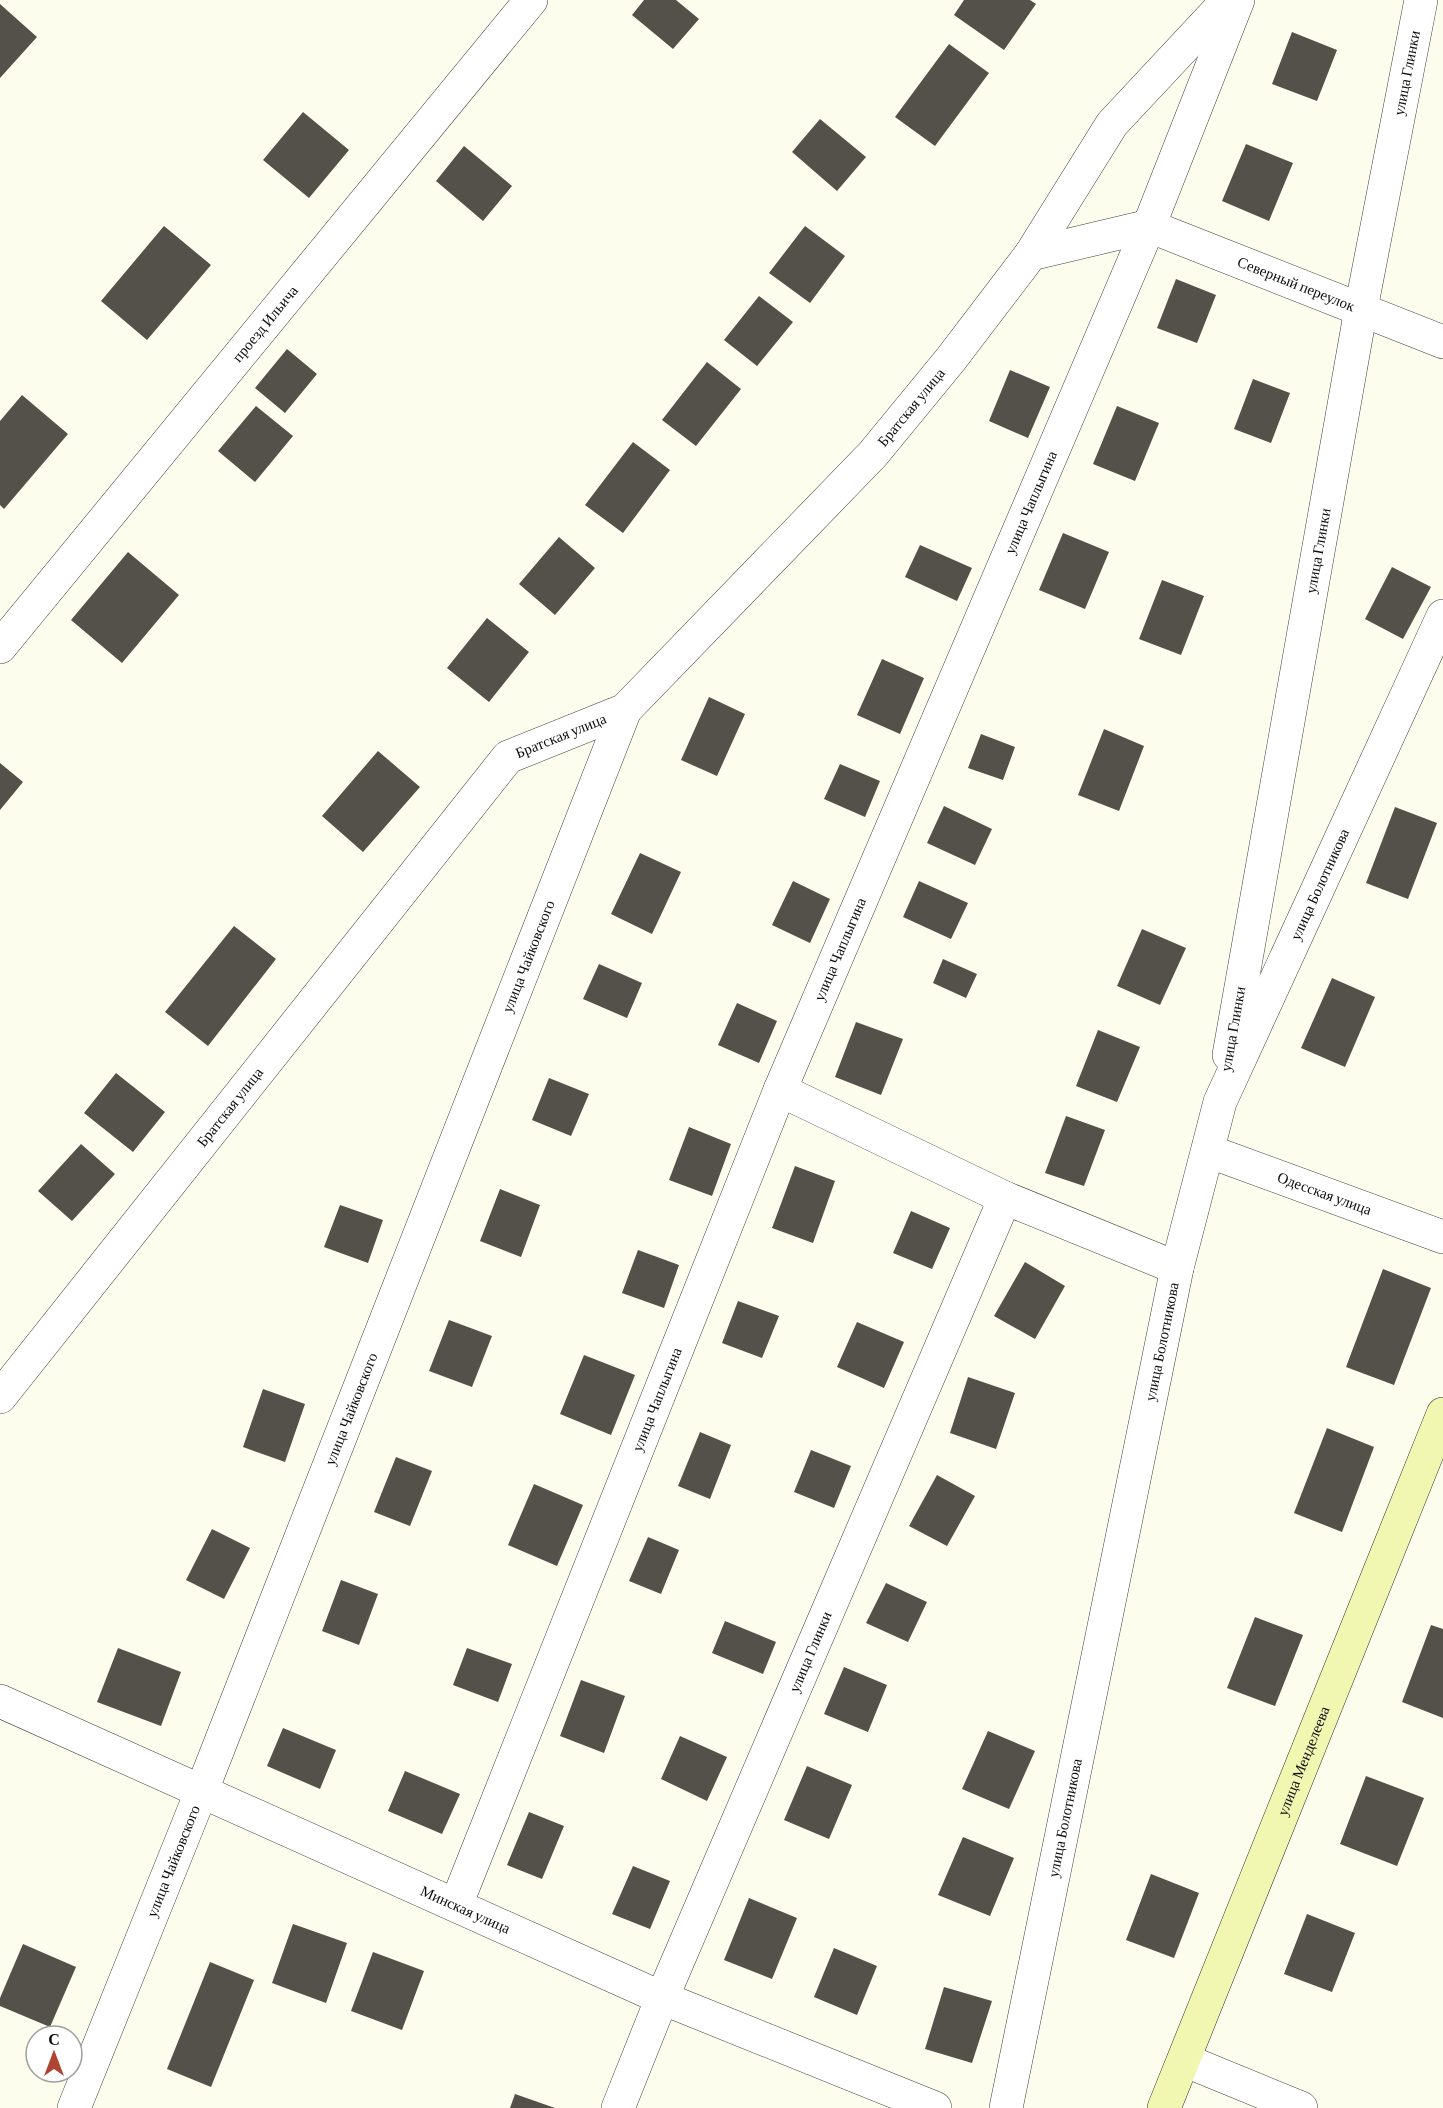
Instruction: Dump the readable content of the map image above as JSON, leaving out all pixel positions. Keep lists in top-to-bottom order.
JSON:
{
  "streets": {
    "street": [
      "улица Глинки",
      "Северный переулок",
      "проезд Ильича",
      "Братская улица",
      "улица Чаплыгина",
      "улица Болотникова",
      "улица Чайковского",
      "Одесская улица",
      "улица Менделеева",
      "Минская улица"
    ]
  },
  "crossings": [
    ["улица Глинки", "Северный переулок"],
    ["улица Глинки", "улица Болотникова"],
    ["улица Глинки", "Минская улица"],
    ["Северный переулок", "улица Чаплыгина"],
    ["Братская улица", "улица Чайковского"],
    ["улица Чаплыгина", "Минская улица"],
    ["улица Болотникова", "Одесская улица"],
    ["улица Чайковского", "Минская улица"]
  ],
  "north": "top"
}
